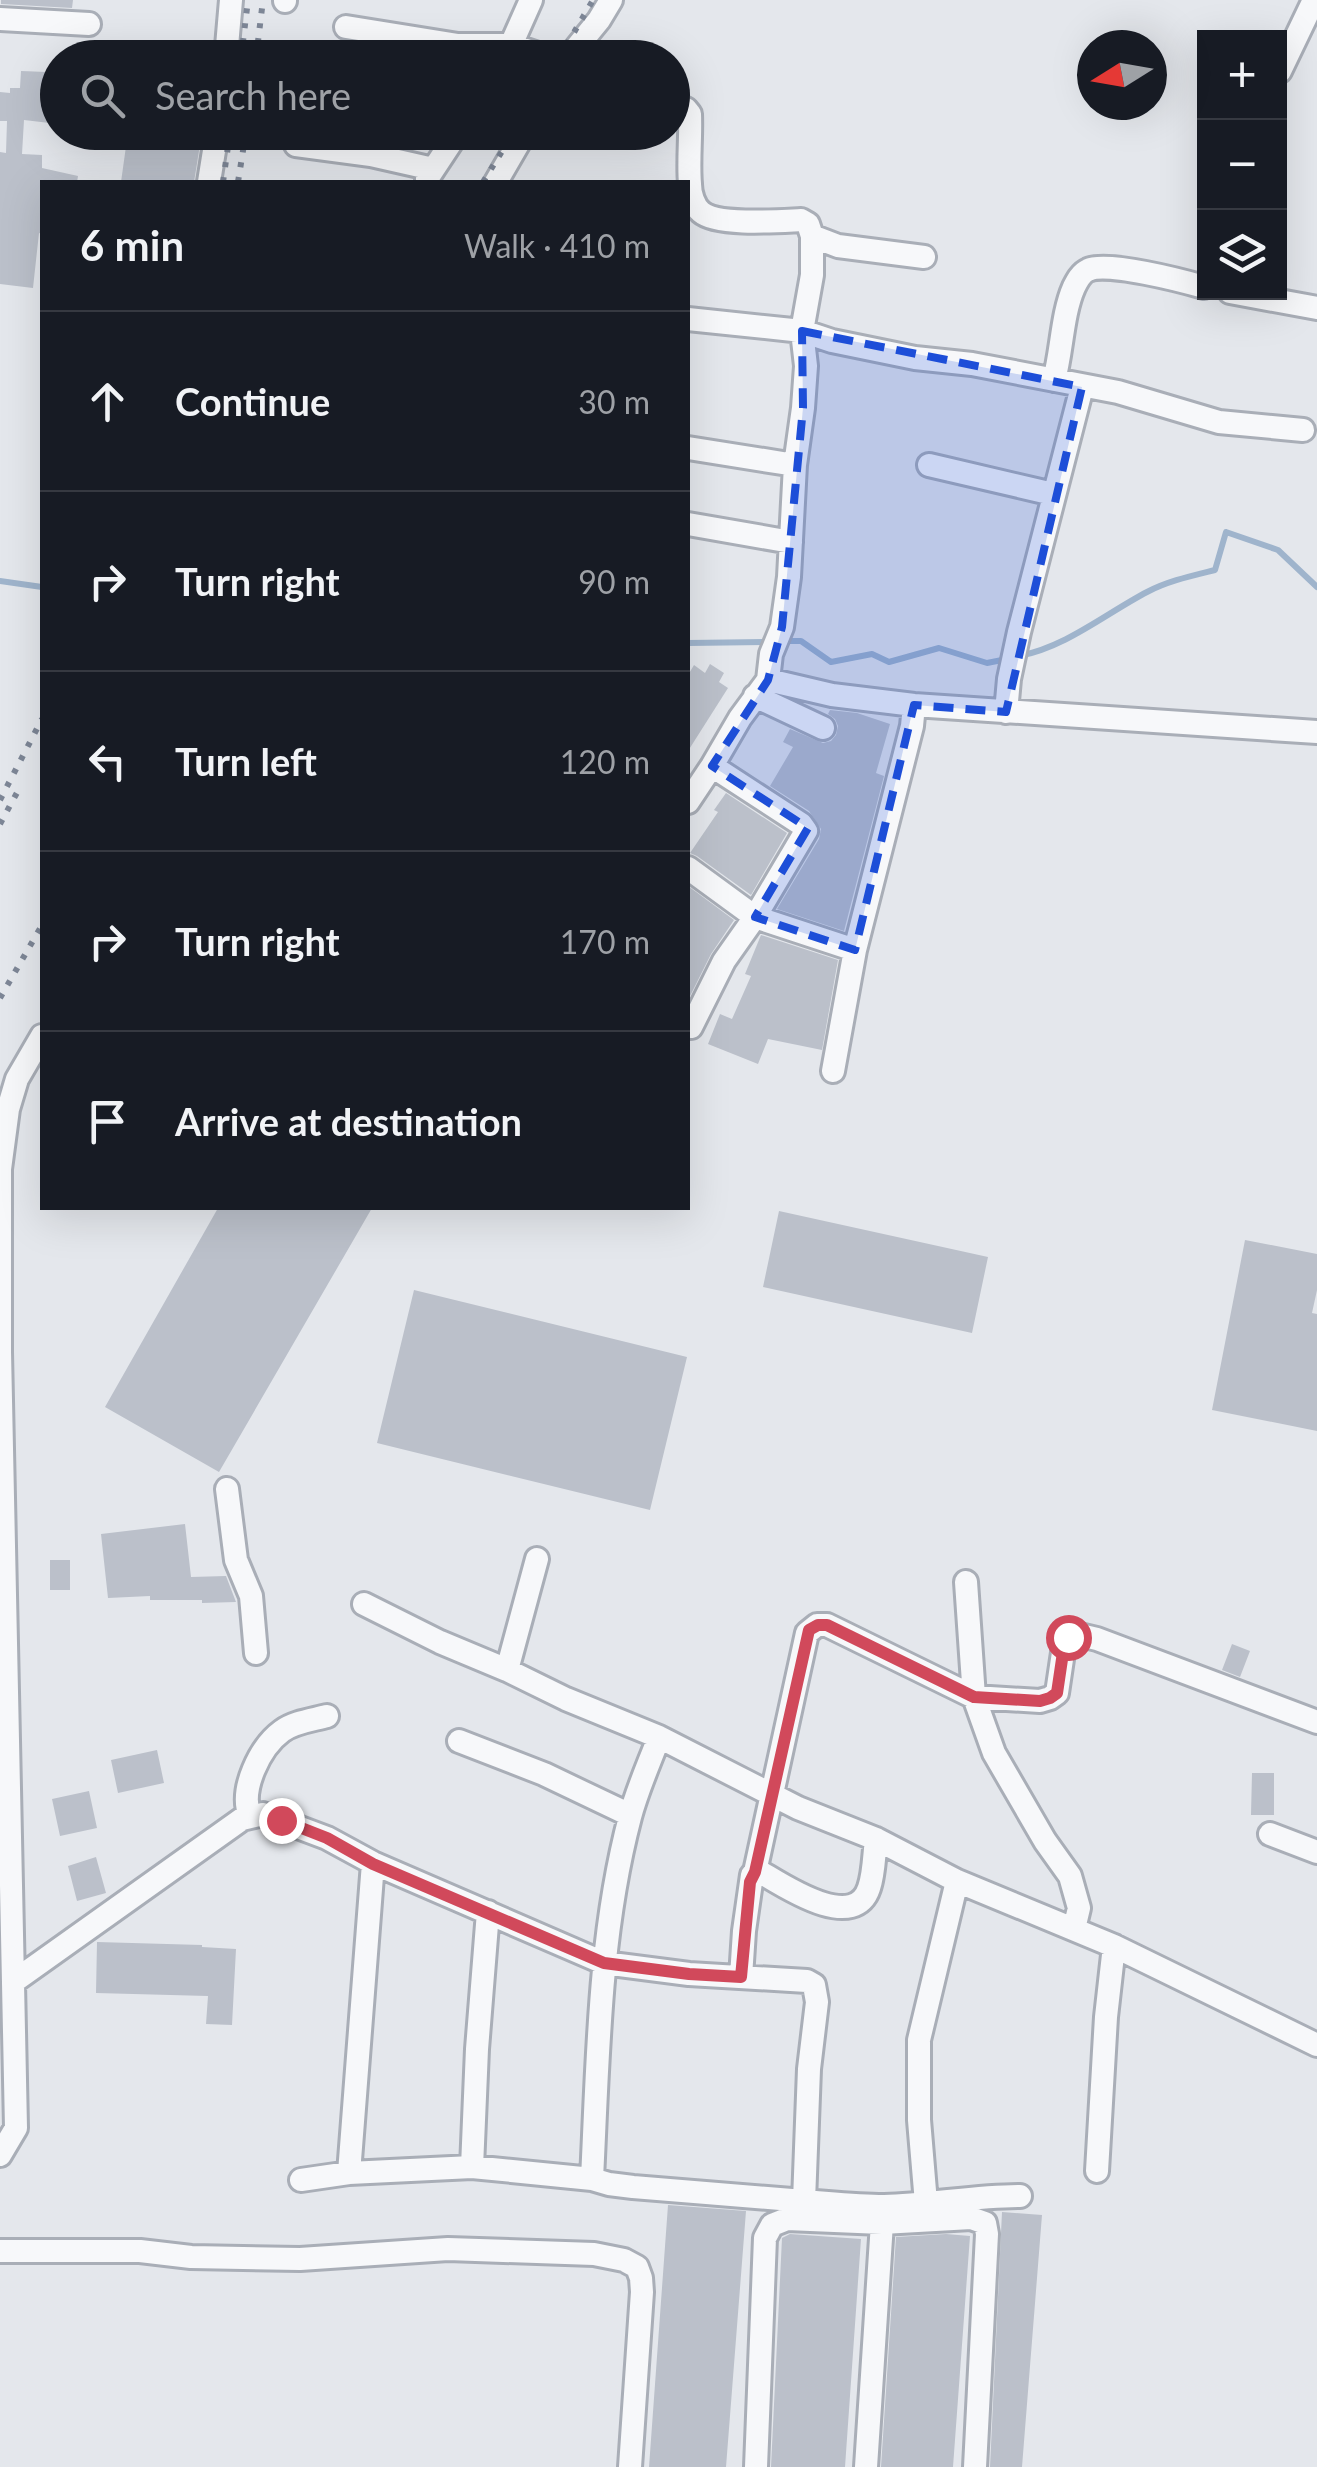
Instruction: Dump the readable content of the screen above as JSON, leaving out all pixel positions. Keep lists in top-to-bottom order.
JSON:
{
  "north": "left",
  "page": {
    "map_buttons": ["+", "−"],
    "search": "Search here",
    "heading": ["6 min", "Walk · 410 m"],
    "list": [
      ["Continue", "30 m"],
      ["Turn right", "90 m"],
      ["Turn left", "120 m"],
      ["Turn right", "170 m"],
      "Arrive at destination"
    ]
  }
}
